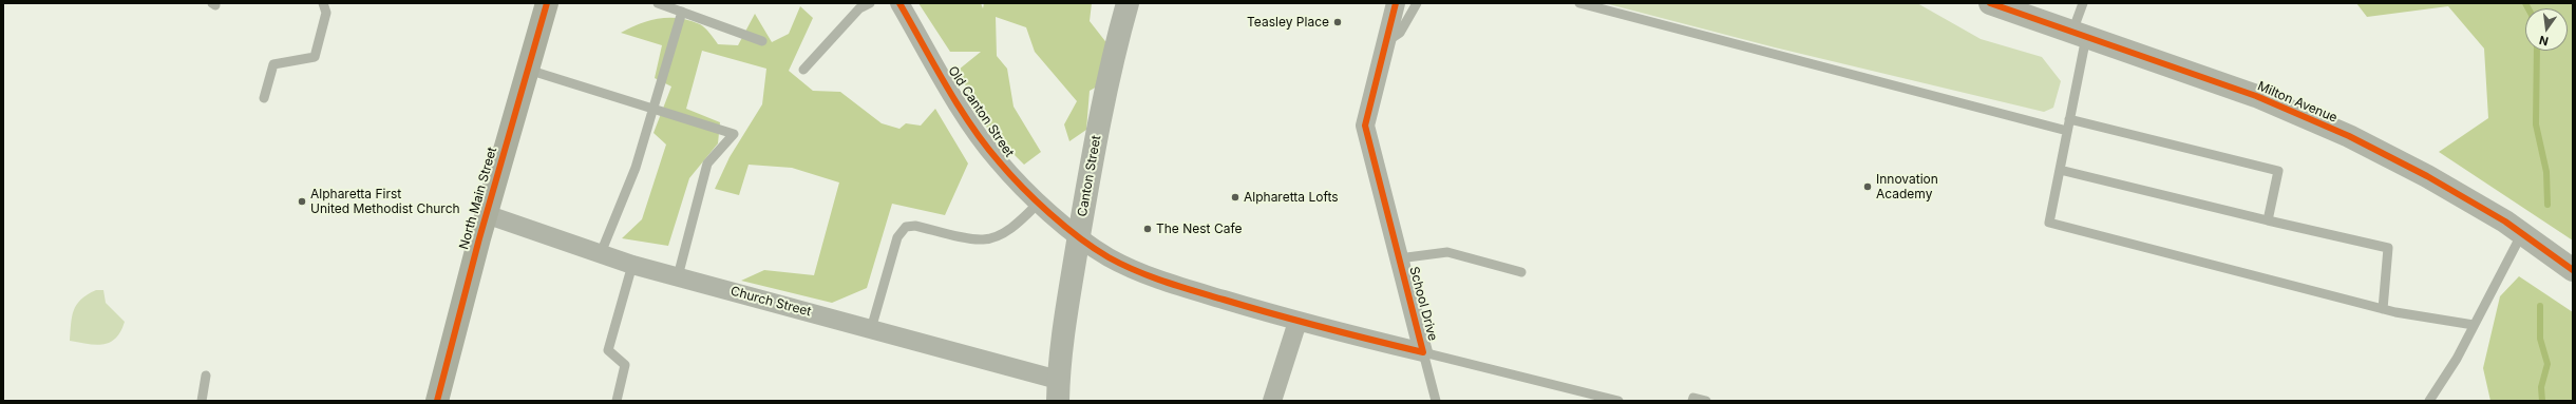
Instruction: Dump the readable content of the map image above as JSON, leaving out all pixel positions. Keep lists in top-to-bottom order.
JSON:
{
  "streets": {
    "main road": ["North Main Street"],
    "street": [
      "Milton Avenue",
      "Old Canton Street",
      "Canton Street",
      "Church Street",
      "School Drive"
    ]
  },
  "crossings": [
    ["Old Canton Street", "Canton Street"],
    ["Old Canton Street", "School Drive"],
    ["Canton Street", "Church Street"],
    ["Canton Street", "School Drive"],
    ["North Main Street", "Church Street"]
  ],
  "places": [
    "Teasley Place",
    "Innovation Academy",
    "Alpharetta Lofts",
    "Alpharetta First United Methodist Church",
    "The Nest Cafe"
  ],
  "north": "bottom"
}
